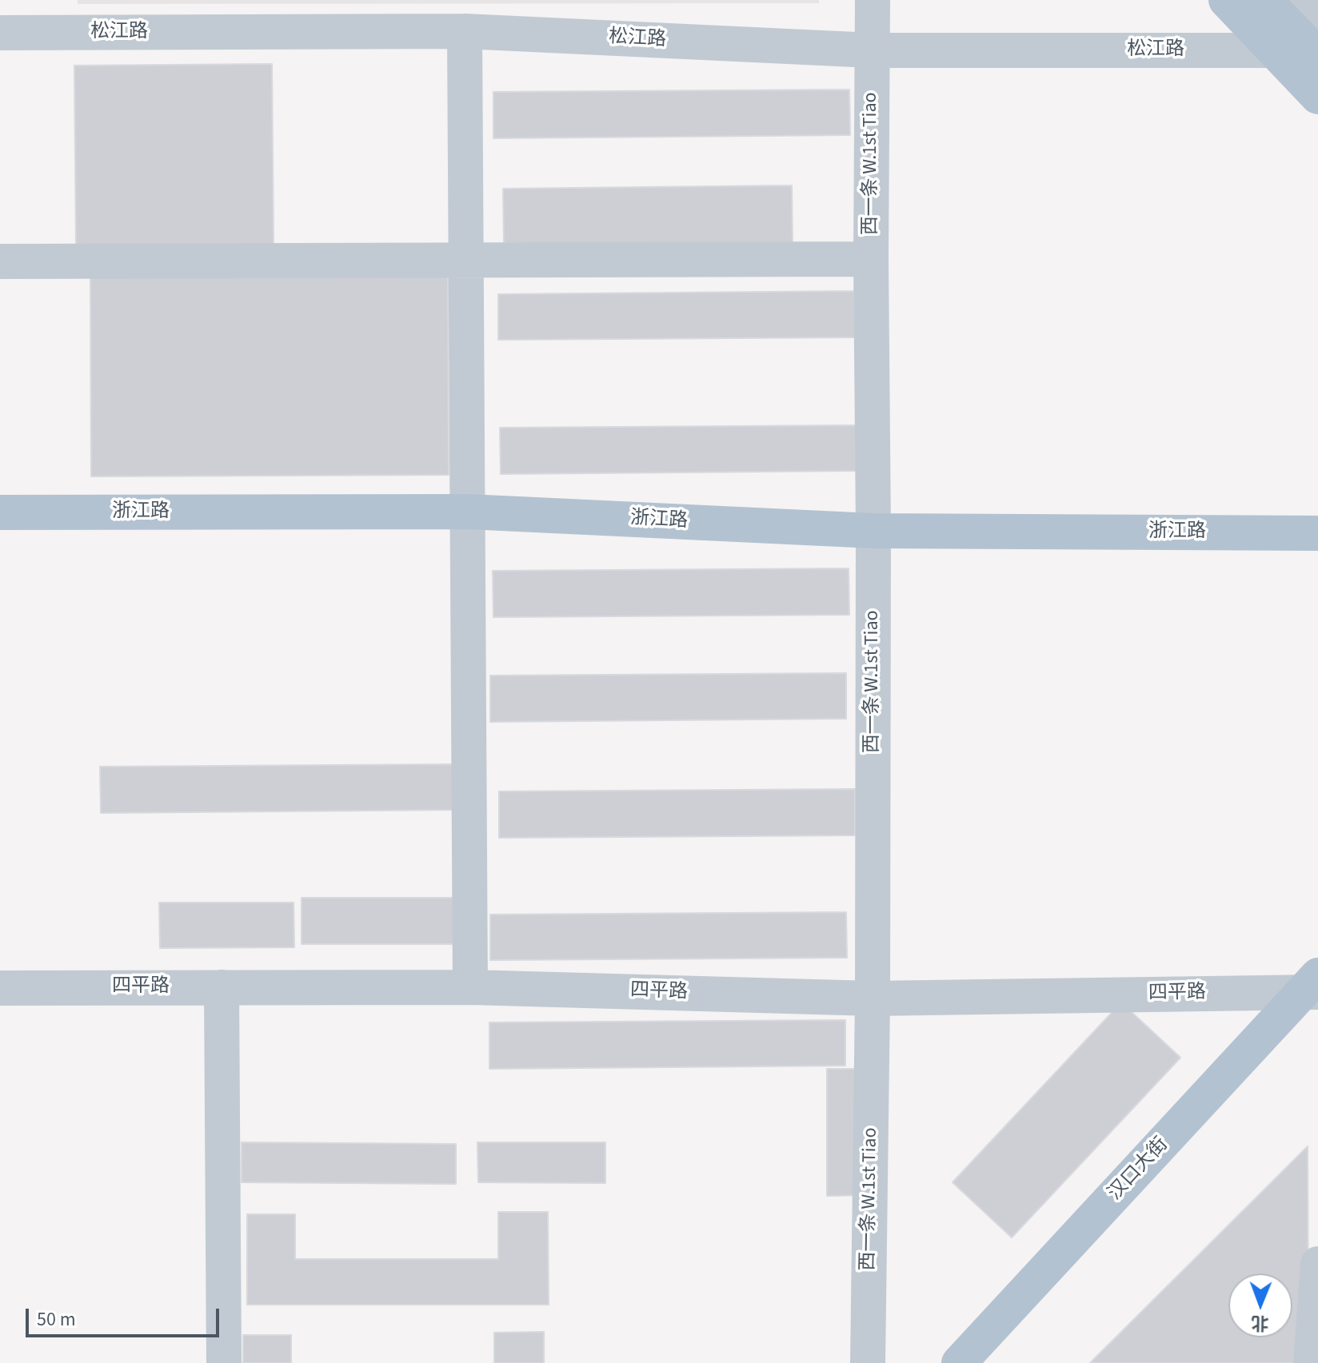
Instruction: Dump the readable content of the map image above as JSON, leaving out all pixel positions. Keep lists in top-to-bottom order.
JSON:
{
  "streets": {
    "main road": ["浙江路", "汉口大街"],
    "street": ["松江路", "西一条 W.1st Tiao", "四平路"]
  },
  "crossings": [
    ["松江路", "西一条 W.1st Tiao"],
    ["西一条 W.1st Tiao", "浙江路"],
    ["西一条 W.1st Tiao", "四平路"],
    ["四平路", "汉口大街"]
  ],
  "scale_bar": "50 m",
  "north": "bottom"
}
